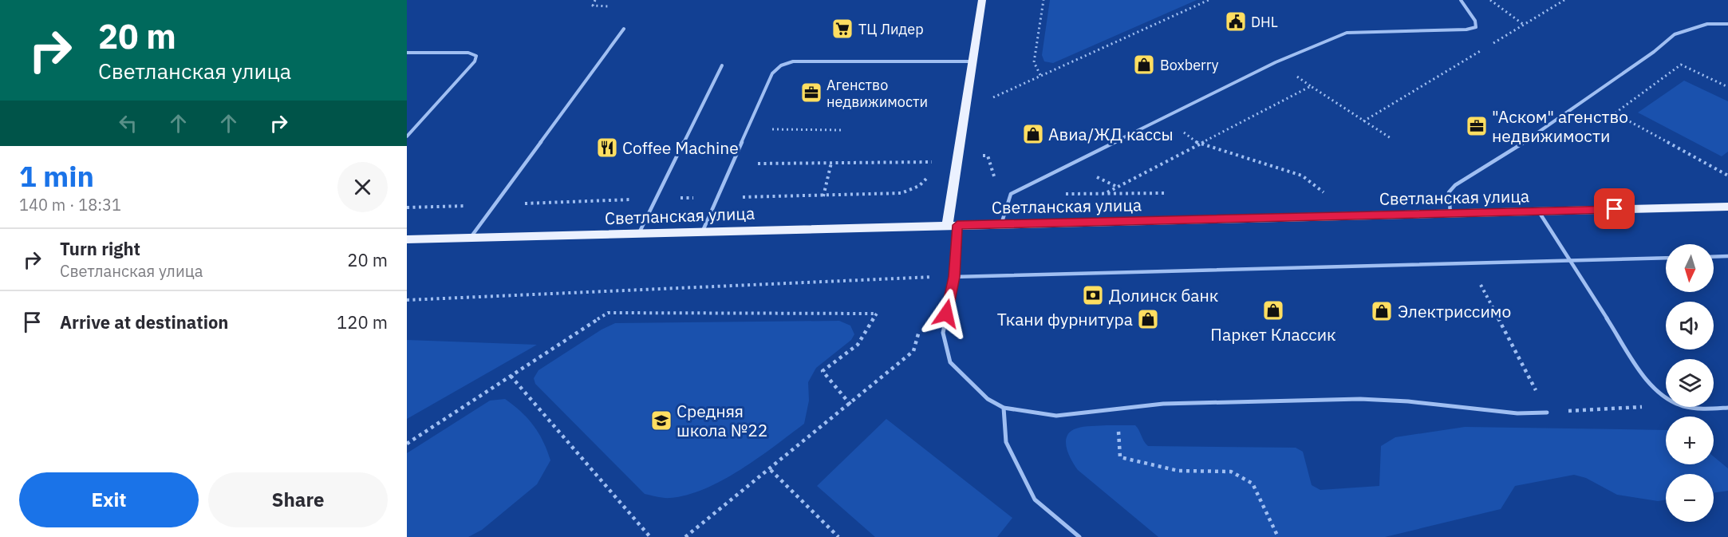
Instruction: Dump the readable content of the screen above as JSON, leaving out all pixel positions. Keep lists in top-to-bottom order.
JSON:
{
  "streets": {
    "main road": ["Светланская улица"]
  },
  "places": {
    "public building": ["DHL"],
    "supermarket": ["ТЦ Лидер"],
    "shop": [
      "Boxberry",
      "Авиа/ЖД кассы",
      "Паркет Классик",
      "Электриссимо",
      "Ткани фурнитура"
    ],
    "office": ["Агенство недвижимости", "\"Аском\" агенство недвижимости"],
    "restaurant": ["Coffee Machine"],
    "bank": ["Долинск банк"],
    "school or university": ["Средняя школа №22"]
  },
  "north": "bottom",
  "page": {
    "turn": ["20 m", "Светланская улица"],
    "heading": ["1 min", "140 m · 18:31"],
    "list": [
      {
        "name": "Turn right",
        "note": "Светланская улица",
        "value": "20 m"
      },
      {
        "name": "Arrive at destination",
        "value": "120 m"
      }
    ],
    "map_buttons": ["+", "−"],
    "buttons": ["Exit", "Share"]
  }
}
